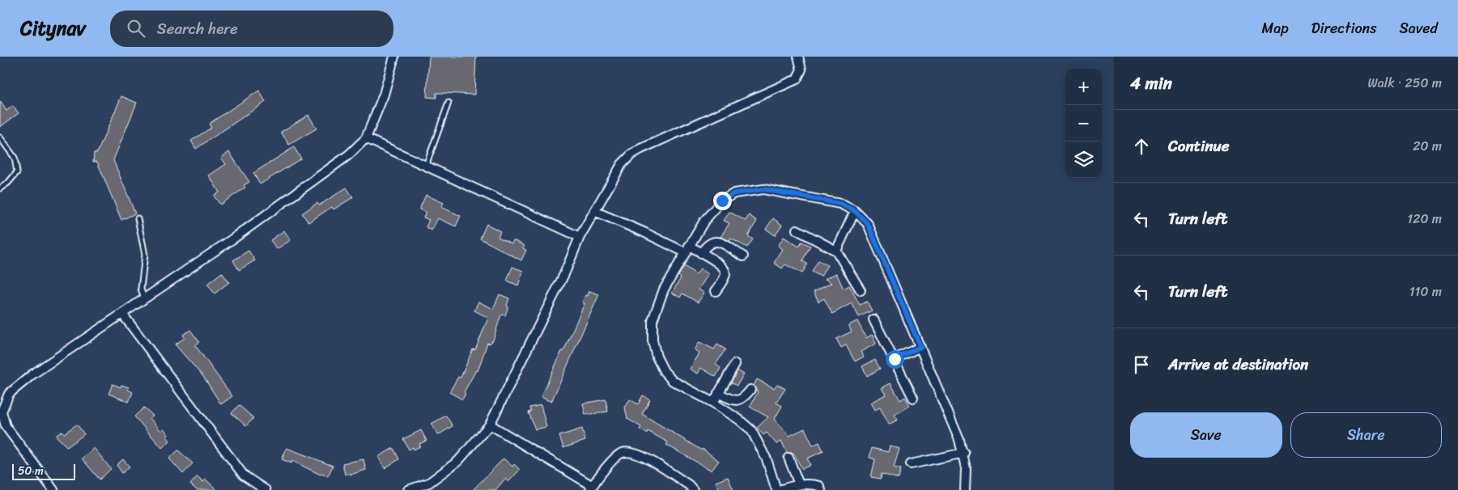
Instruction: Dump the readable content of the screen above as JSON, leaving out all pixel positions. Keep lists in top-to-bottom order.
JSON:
{
  "scale_bar": "50 m",
  "page": {
    "header": "Citynav",
    "search": "Search here",
    "nav": ["Map", "Directions", "Saved"],
    "heading": ["4 min", "Walk · 250 m"],
    "map_buttons": ["+", "−"],
    "list": [
      ["Continue", "20 m"],
      ["Turn left", "120 m"],
      ["Turn left", "110 m"],
      "Arrive at destination"
    ],
    "buttons": ["Save", "Share"],
    "scale": "50 m"
  }
}
